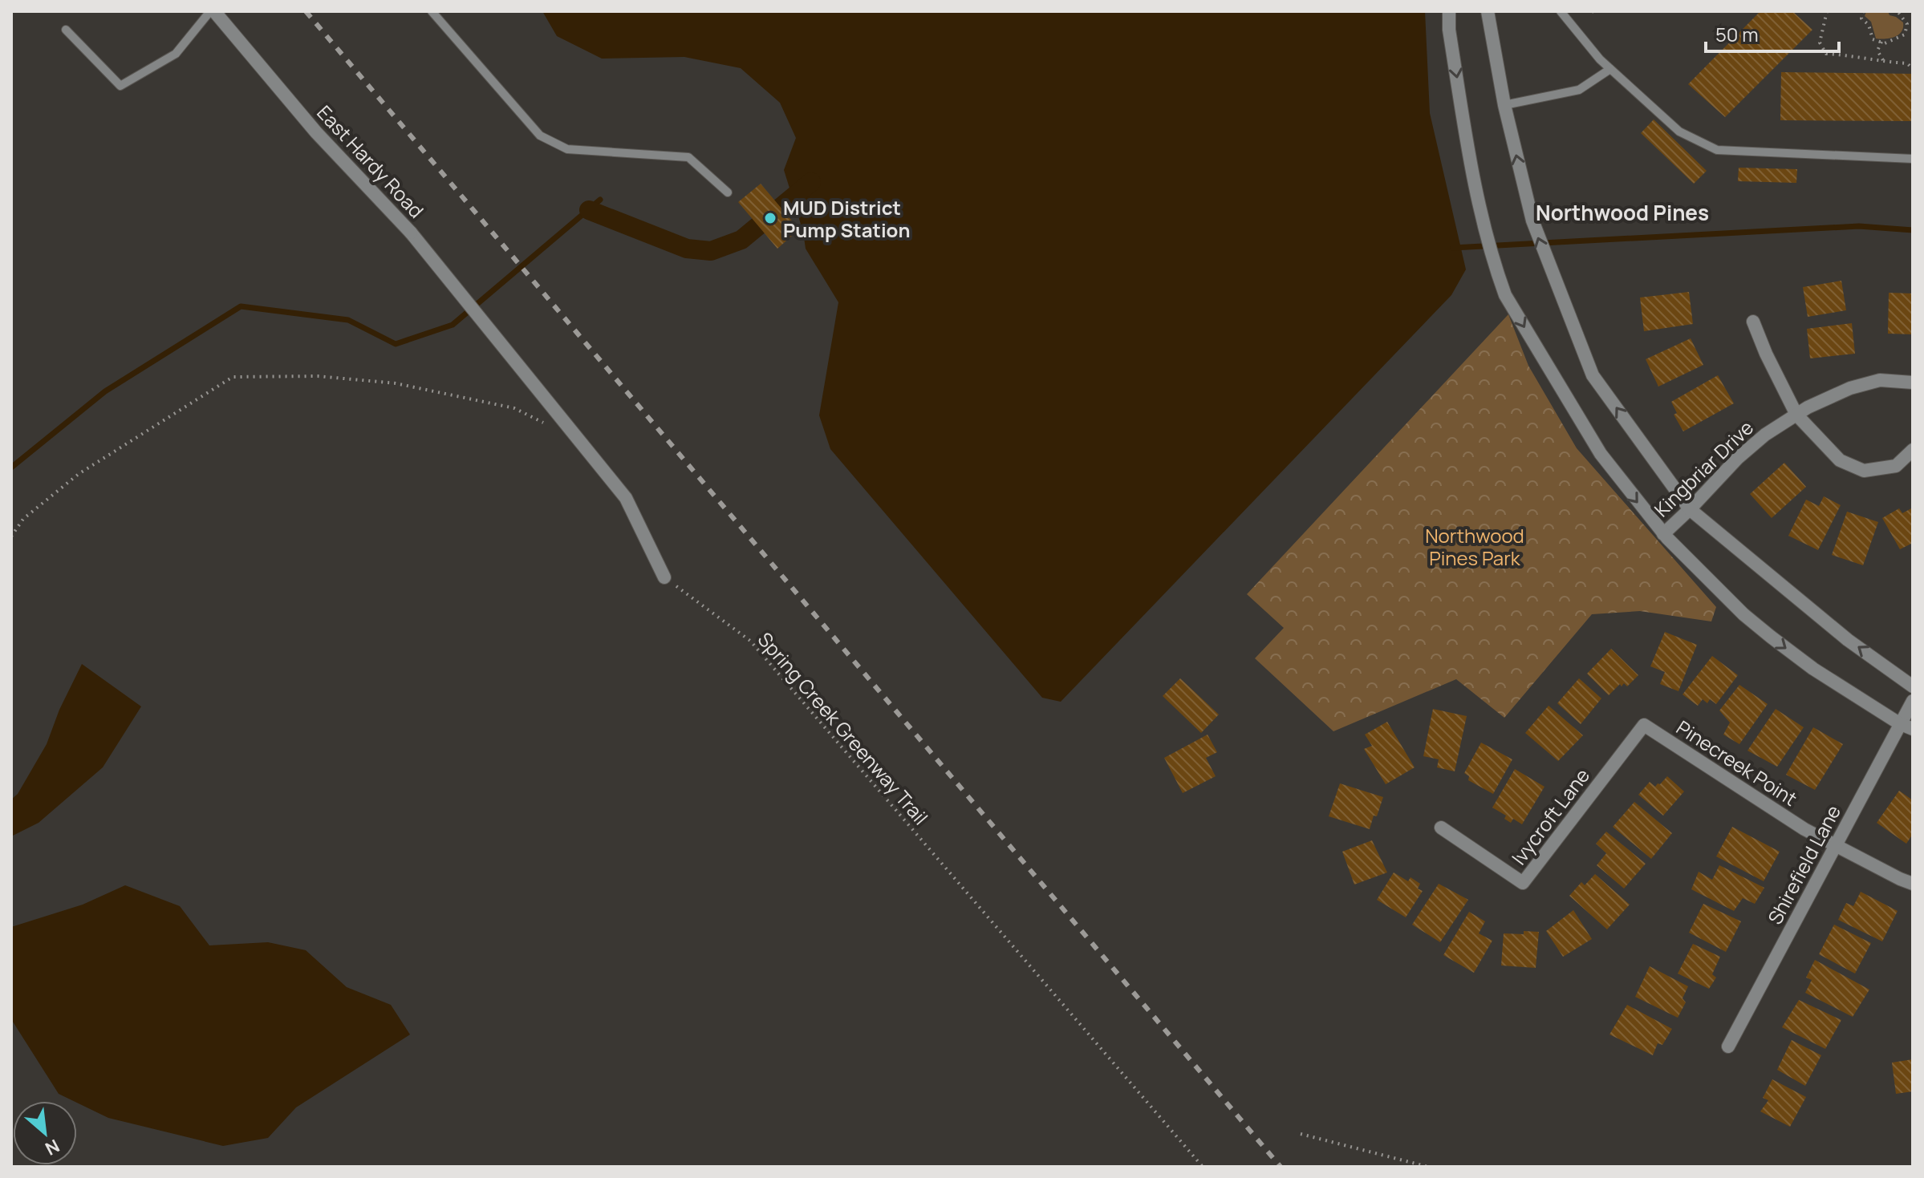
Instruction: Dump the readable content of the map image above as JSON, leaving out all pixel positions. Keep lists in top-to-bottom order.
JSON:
{
  "streets": {
    "street": [
      "East Hardy Road",
      "Kingbriar Drive",
      "Pinecreek Point",
      "Ivycroft Lane",
      "Shirefield Lane"
    ],
    "path": ["Spring Creek Greenway Trail"]
  },
  "crossings": [
    ["East Hardy Road", "Spring Creek Greenway Trail"],
    ["Pinecreek Point", "Ivycroft Lane"],
    ["Pinecreek Point", "Shirefield Lane"]
  ],
  "districts": ["Northwood Pines"],
  "parks": ["Northwood Pines Park"],
  "places": ["MUD District Pump Station"],
  "scale_bar": "50 m",
  "north": "bottom right"
}
